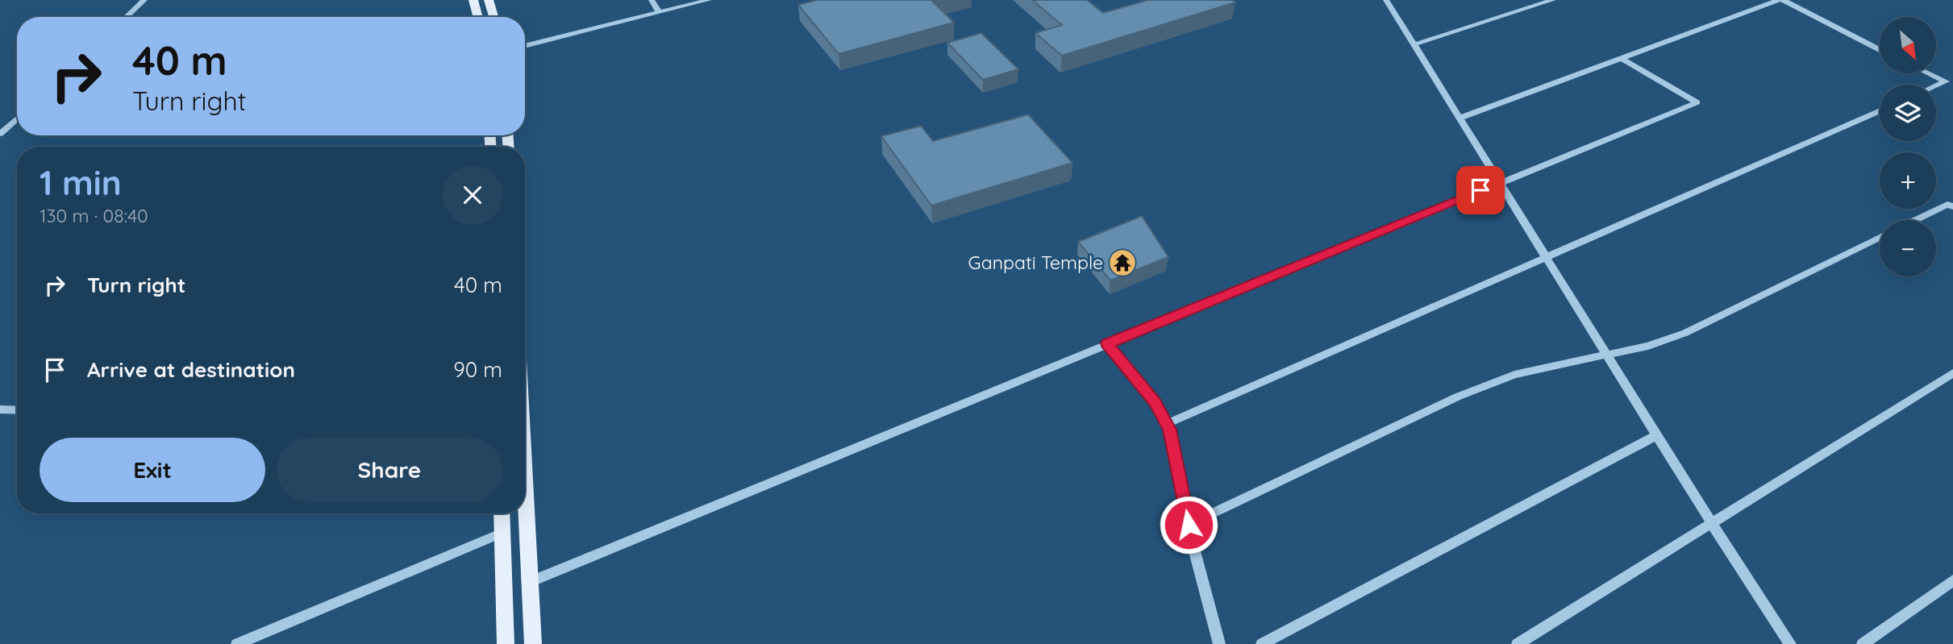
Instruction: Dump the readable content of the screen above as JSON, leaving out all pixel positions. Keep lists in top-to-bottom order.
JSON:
{
  "places": {
    "temple": ["Ganpati Temple"]
  },
  "north": "bottom right",
  "page": {
    "map_buttons": ["+", "−"],
    "turn": ["40 m", "Turn right"],
    "heading": ["1 min", "130 m · 08:40"],
    "list": [
      {
        "name": "Turn right",
        "value": "40 m"
      },
      {
        "name": "Arrive at destination",
        "value": "90 m"
      }
    ],
    "buttons": ["Exit", "Share"]
  }
}
